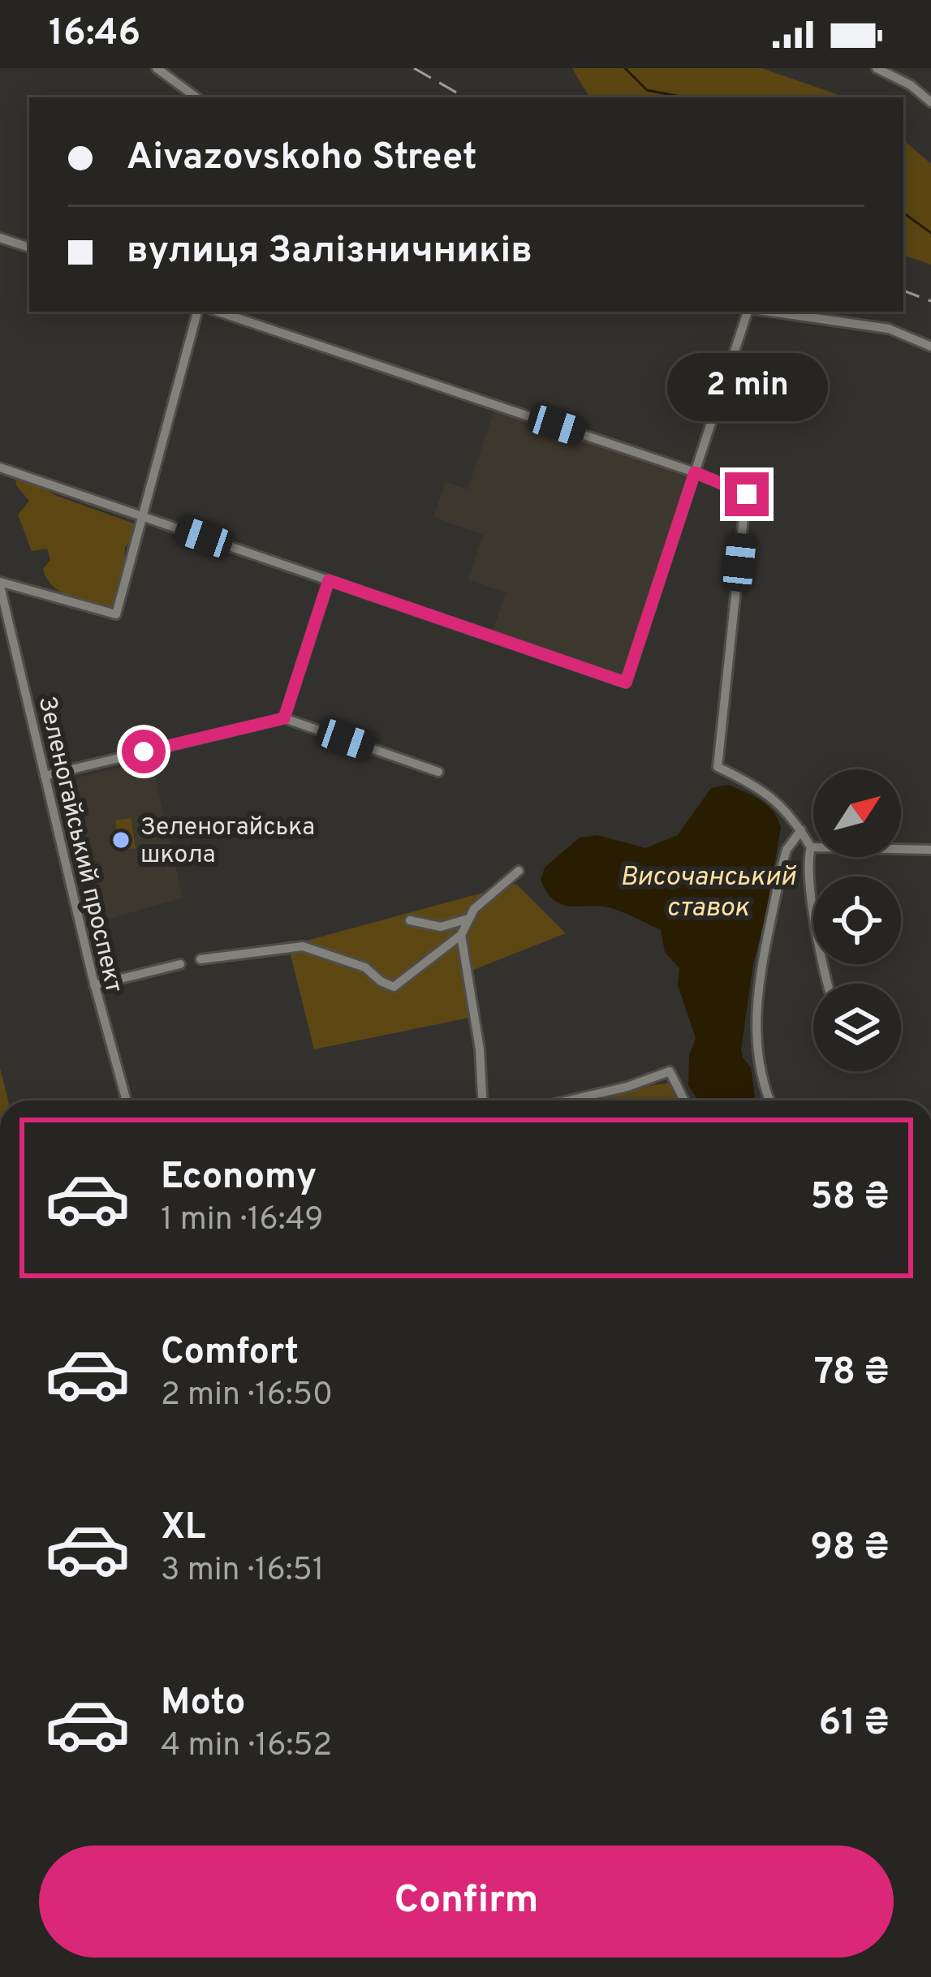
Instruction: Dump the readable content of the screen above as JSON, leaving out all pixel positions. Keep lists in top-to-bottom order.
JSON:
{
  "streets": {
    "street": ["Зеленогайський проспект"]
  },
  "water": ["Височанський ставок"],
  "places": ["Зеленогайська школа"],
  "north": "top right",
  "page": {
    "status": "16:46",
    "banner": ["Aivazovskoho Street", "вулиця Залізничників"],
    "bubble": "2 min",
    "list": [
      {
        "name": "Economy",
        "note": "1 min · 16:49",
        "value": "58 ₴"
      },
      {
        "name": "Comfort",
        "note": "2 min · 16:50",
        "value": "78 ₴"
      },
      {
        "name": "XL",
        "note": "3 min · 16:51",
        "value": "98 ₴"
      },
      {
        "name": "Moto",
        "note": "4 min · 16:52",
        "value": "61 ₴"
      }
    ],
    "buttons": "Confirm"
  }
}
